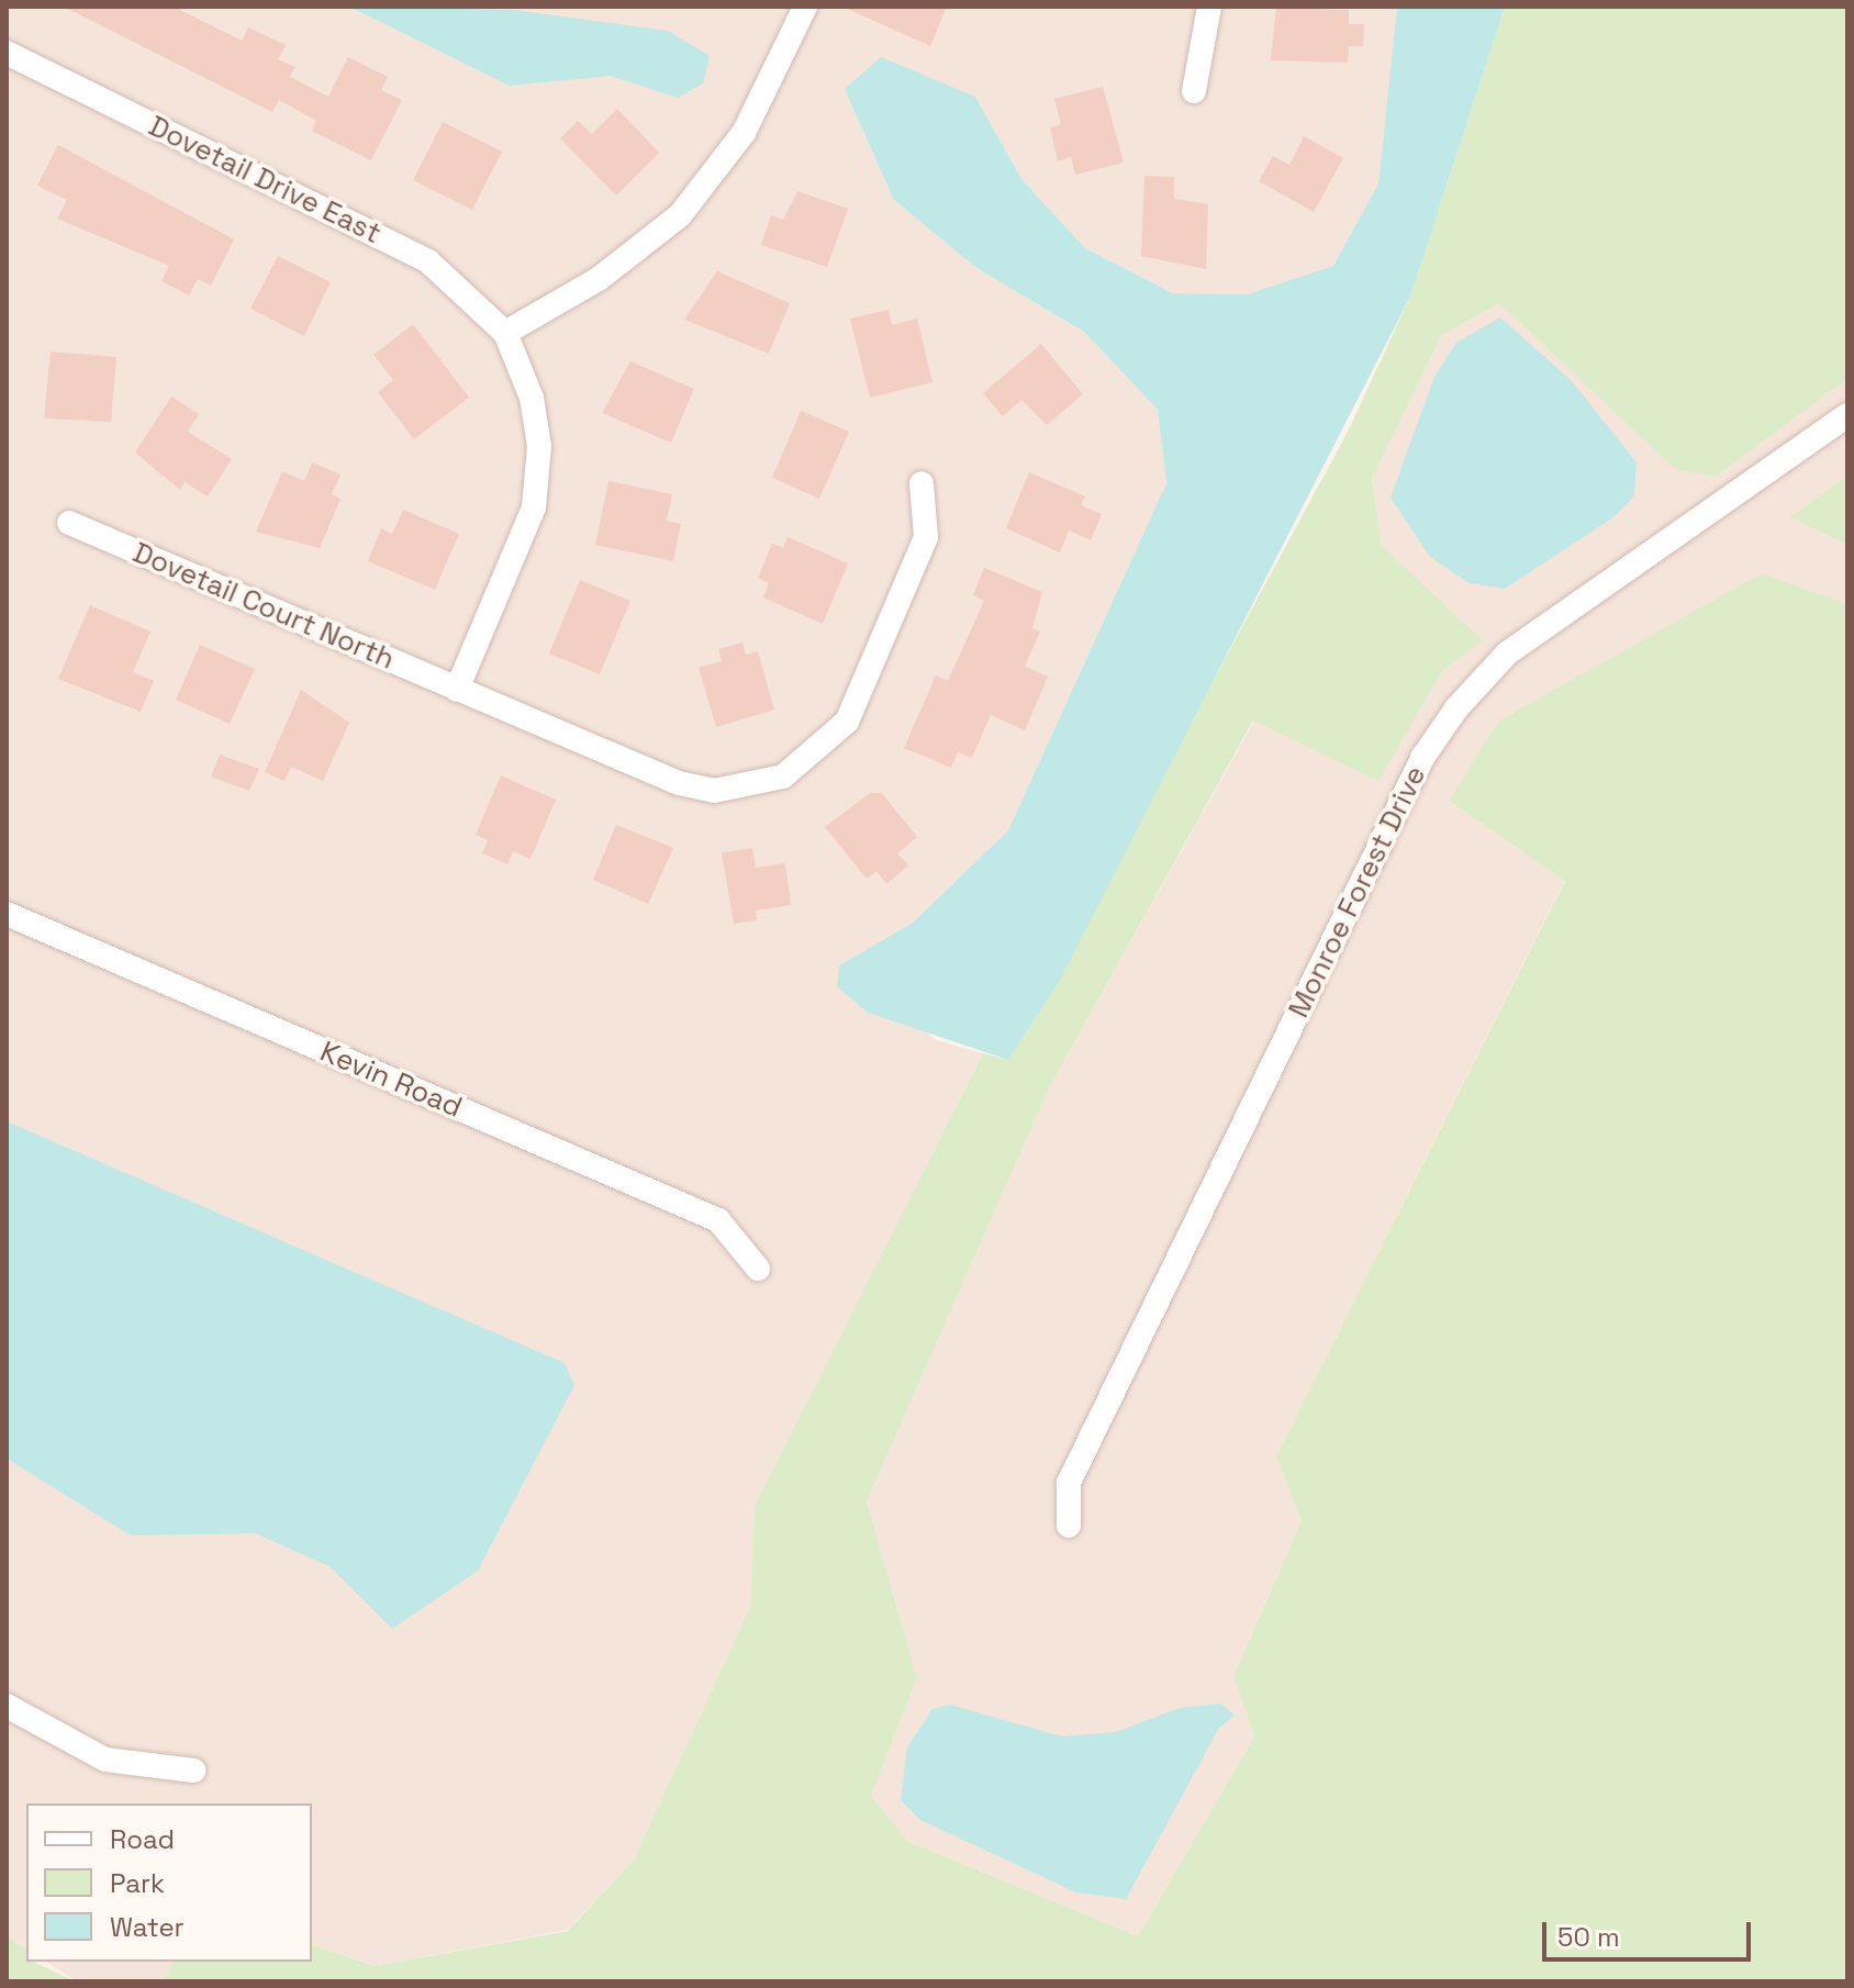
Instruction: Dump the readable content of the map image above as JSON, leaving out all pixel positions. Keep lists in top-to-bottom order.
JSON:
{
  "streets": {
    "street": [
      "Dovetail Drive East",
      "Dovetail Court North",
      "Monroe Forest Drive",
      "Kevin Road"
    ]
  },
  "legend": ["Road", "Park", "Water"],
  "scale_bar": "50 m"
}
